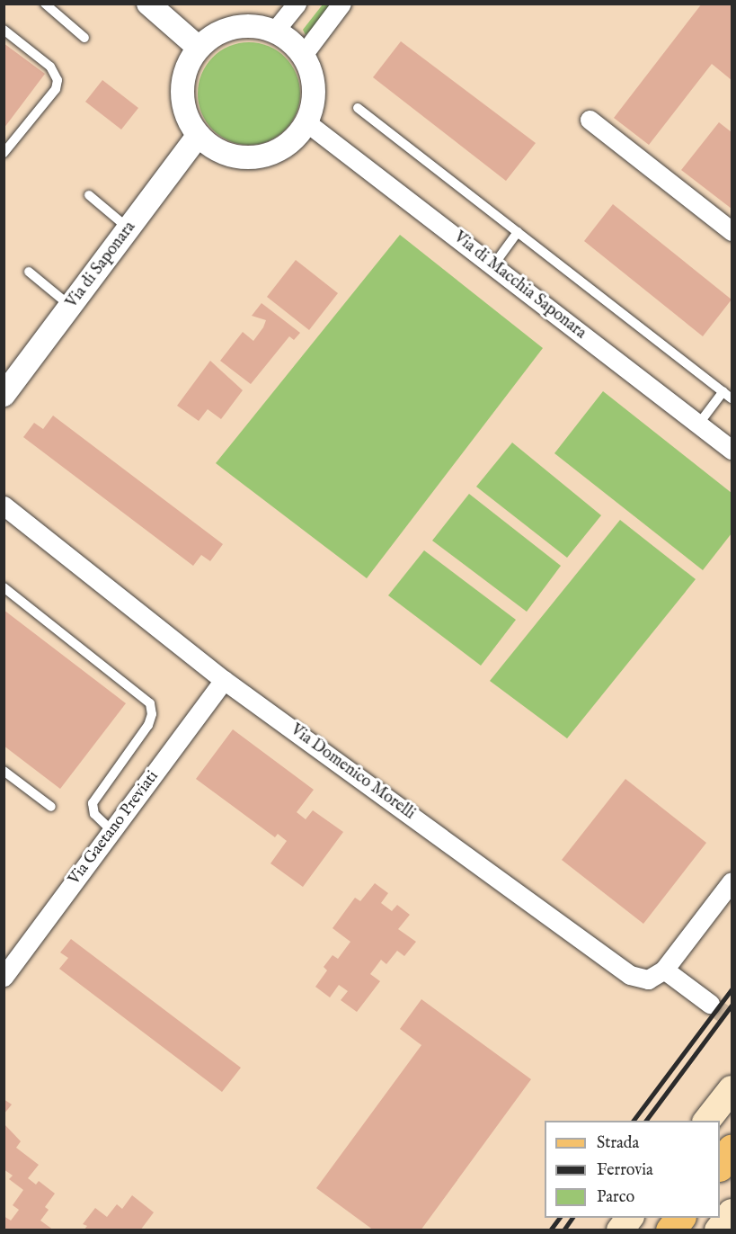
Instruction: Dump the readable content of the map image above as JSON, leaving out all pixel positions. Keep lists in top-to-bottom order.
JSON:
{
  "streets": {
    "street": [
      "Via di Saponara",
      "Via di Macchia Saponara",
      "Via Domenico Morelli",
      "Via Gaetano Previati"
    ]
  },
  "crossings": [
    ["Via di Saponara", "Via di Macchia Saponara"],
    ["Via Domenico Morelli", "Via Gaetano Previati"]
  ],
  "legend": ["Strada", "Ferrovia", "Parco"]
}
